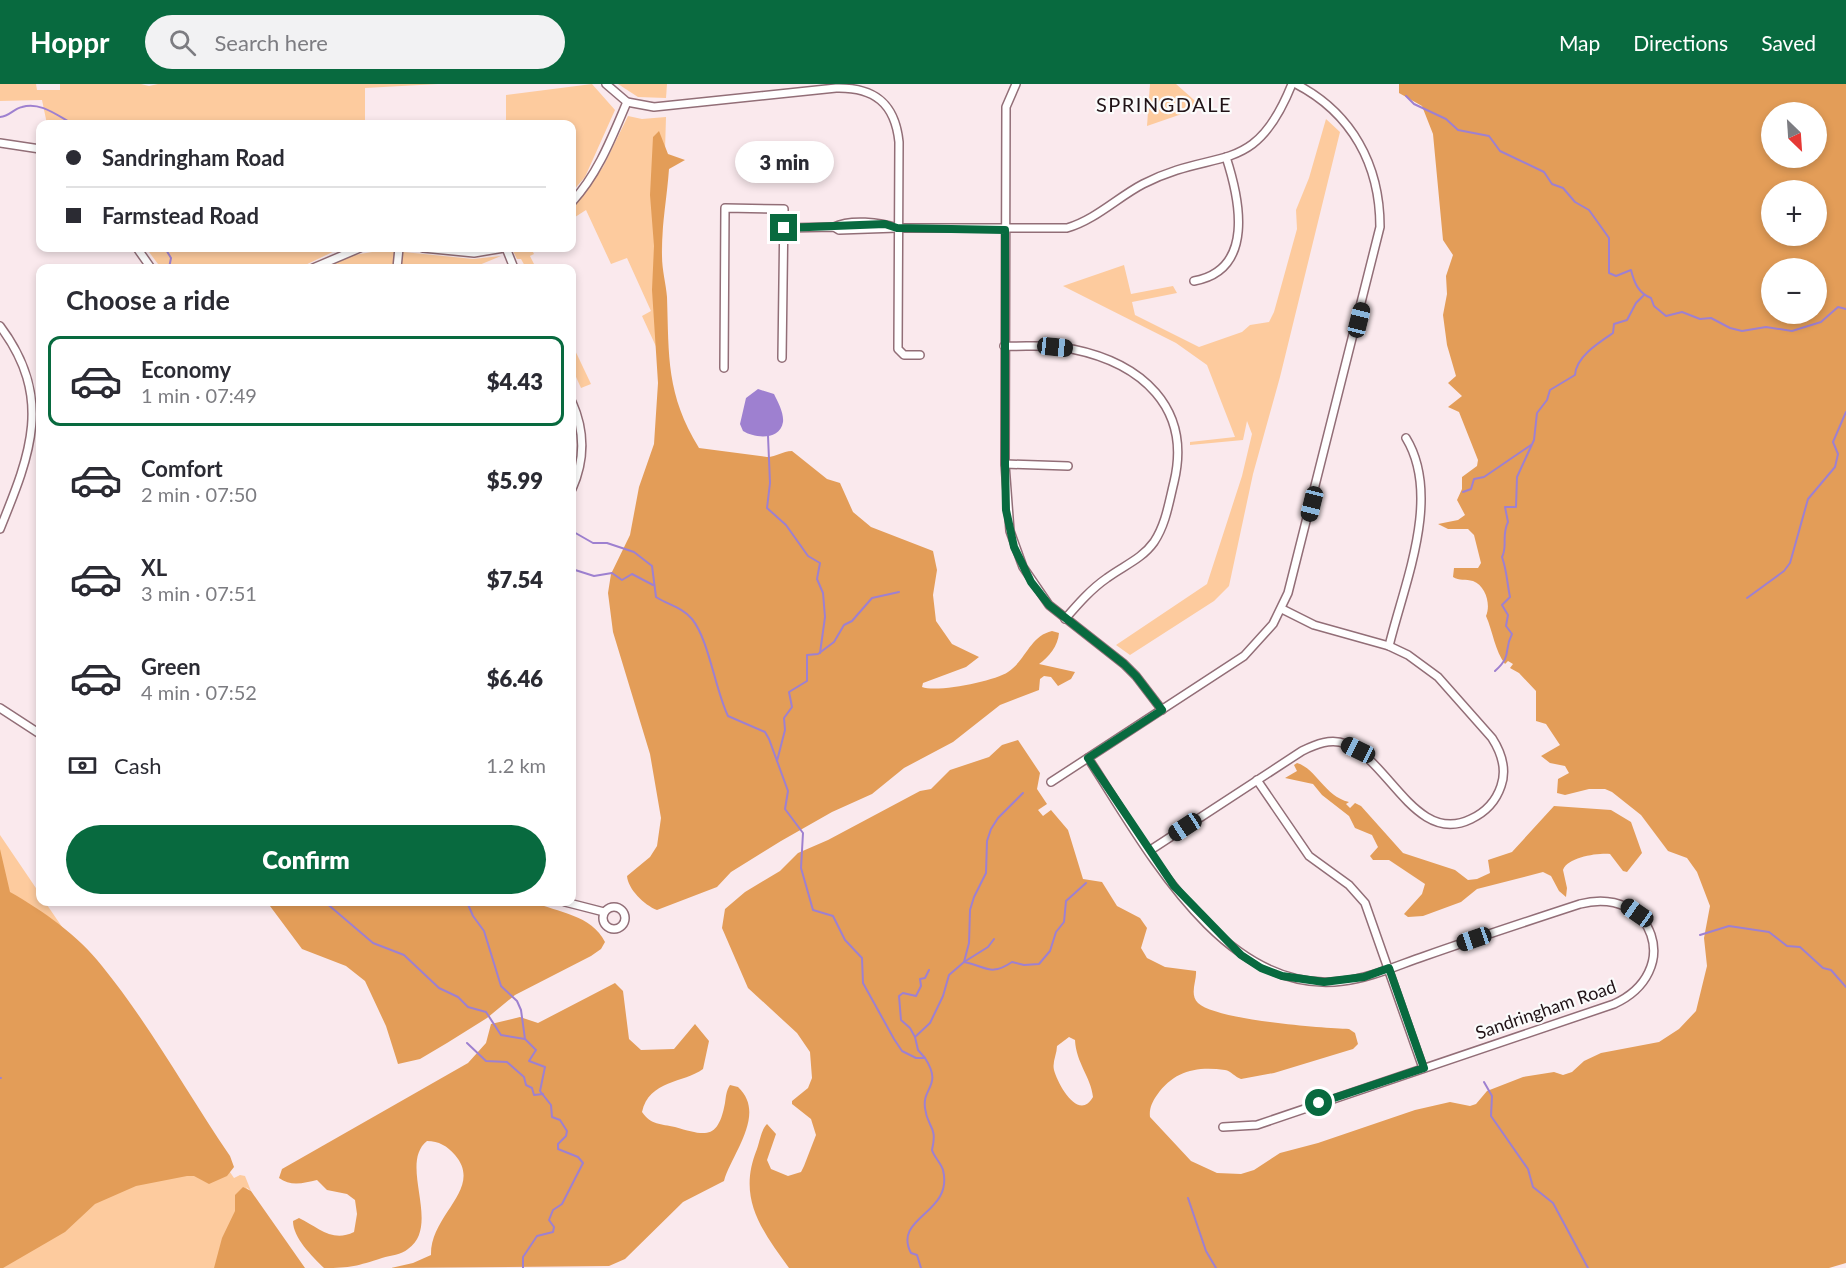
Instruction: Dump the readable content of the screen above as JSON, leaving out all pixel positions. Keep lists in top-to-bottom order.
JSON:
{
  "streets": {
    "street": ["Sandringham Road"]
  },
  "districts": ["SPRINGDALE"],
  "north": "bottom right",
  "page": {
    "header": "Hoppr",
    "search": "Search here",
    "nav": ["Map", "Directions", "Saved"],
    "map_buttons": ["+", "−"],
    "banner": ["Sandringham Road", "Farmstead Road"],
    "bubble": "3 min",
    "heading": "Choose a ride",
    "list": [
      {
        "name": "Economy",
        "note": "1 min · 07:49",
        "value": "$4.43"
      },
      {
        "name": "Comfort",
        "note": "2 min · 07:50",
        "value": "$5.99"
      },
      {
        "name": "XL",
        "note": "3 min · 07:51",
        "value": "$7.54"
      },
      {
        "name": "Green",
        "note": "4 min · 07:52",
        "value": "$6.46"
      }
    ],
    "pay": ["Cash", "1.2 km"],
    "buttons": "Confirm"
  }
}
